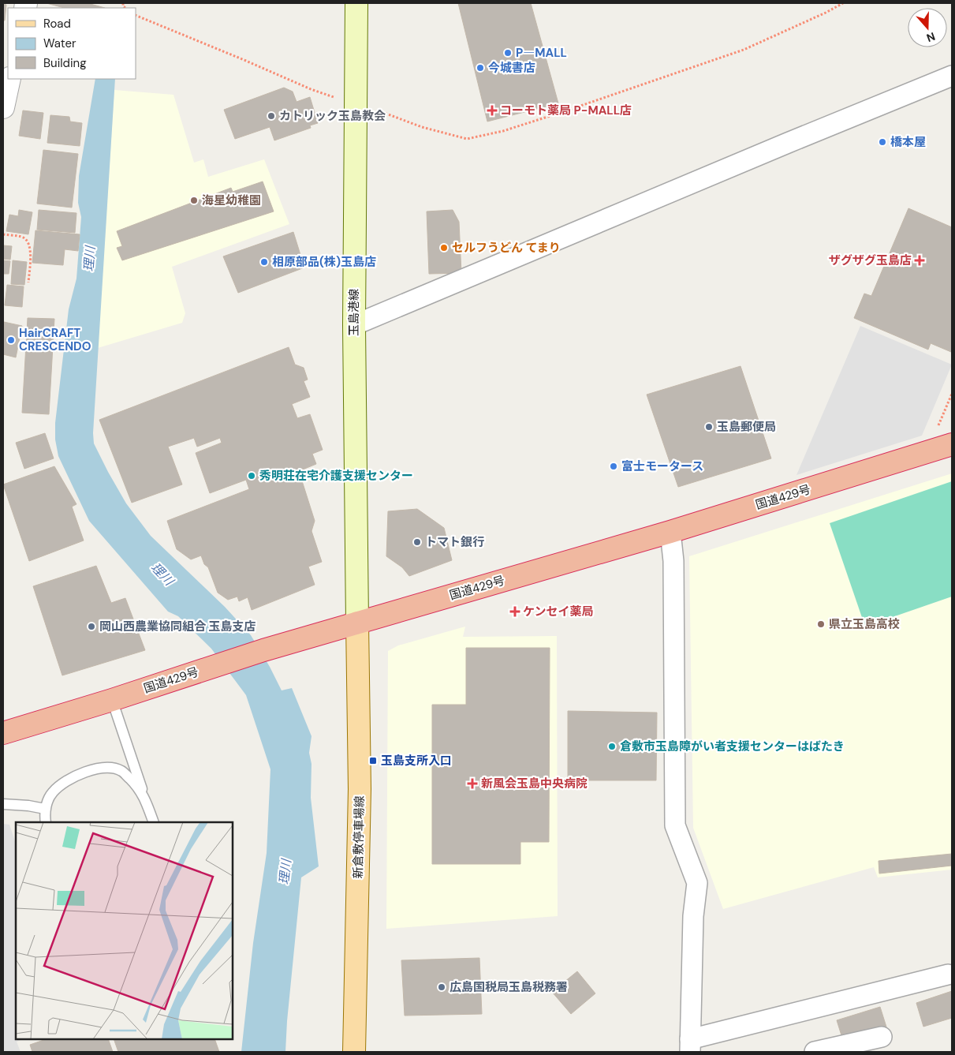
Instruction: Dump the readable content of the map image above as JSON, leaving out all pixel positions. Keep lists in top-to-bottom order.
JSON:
{
  "streets": {
    "highway": ["国道429号"],
    "main road": ["玉島港線", "新倉敷停車場線"]
  },
  "crossings": [
    ["玉島港線", "国道429号"],
    ["玉島港線", "新倉敷停車場線"],
    ["国道429号", "新倉敷停車場線"]
  ],
  "water": ["理川"],
  "places": {
    "other": [
      "P―MALL",
      "今城書店",
      "カトリック玉島教会",
      "橋本屋",
      "海星幼稚園",
      "セルフうどん てまり",
      "相原部品(株)玉島店",
      "HairCRAFT CRESCENDO",
      "玉島郵便局",
      "富士モータース",
      "秀明荘在宅介護支援センター",
      "トマト銀行",
      "県立玉島高校",
      "岡山西農業協同組合 玉島支店",
      "倉敷市玉島障がい者支援センターはばたき",
      "広島国税局玉島税務署"
    ],
    "health": [
      "コーモト薬局 P-MALL店",
      "ザグザグ玉島店",
      "ケンセイ薬局",
      "新風会玉島中央病院"
    ],
    "transit": ["玉島支所入口"]
  },
  "legend": ["Road", "Water", "Building"],
  "north": "bottom"
}
